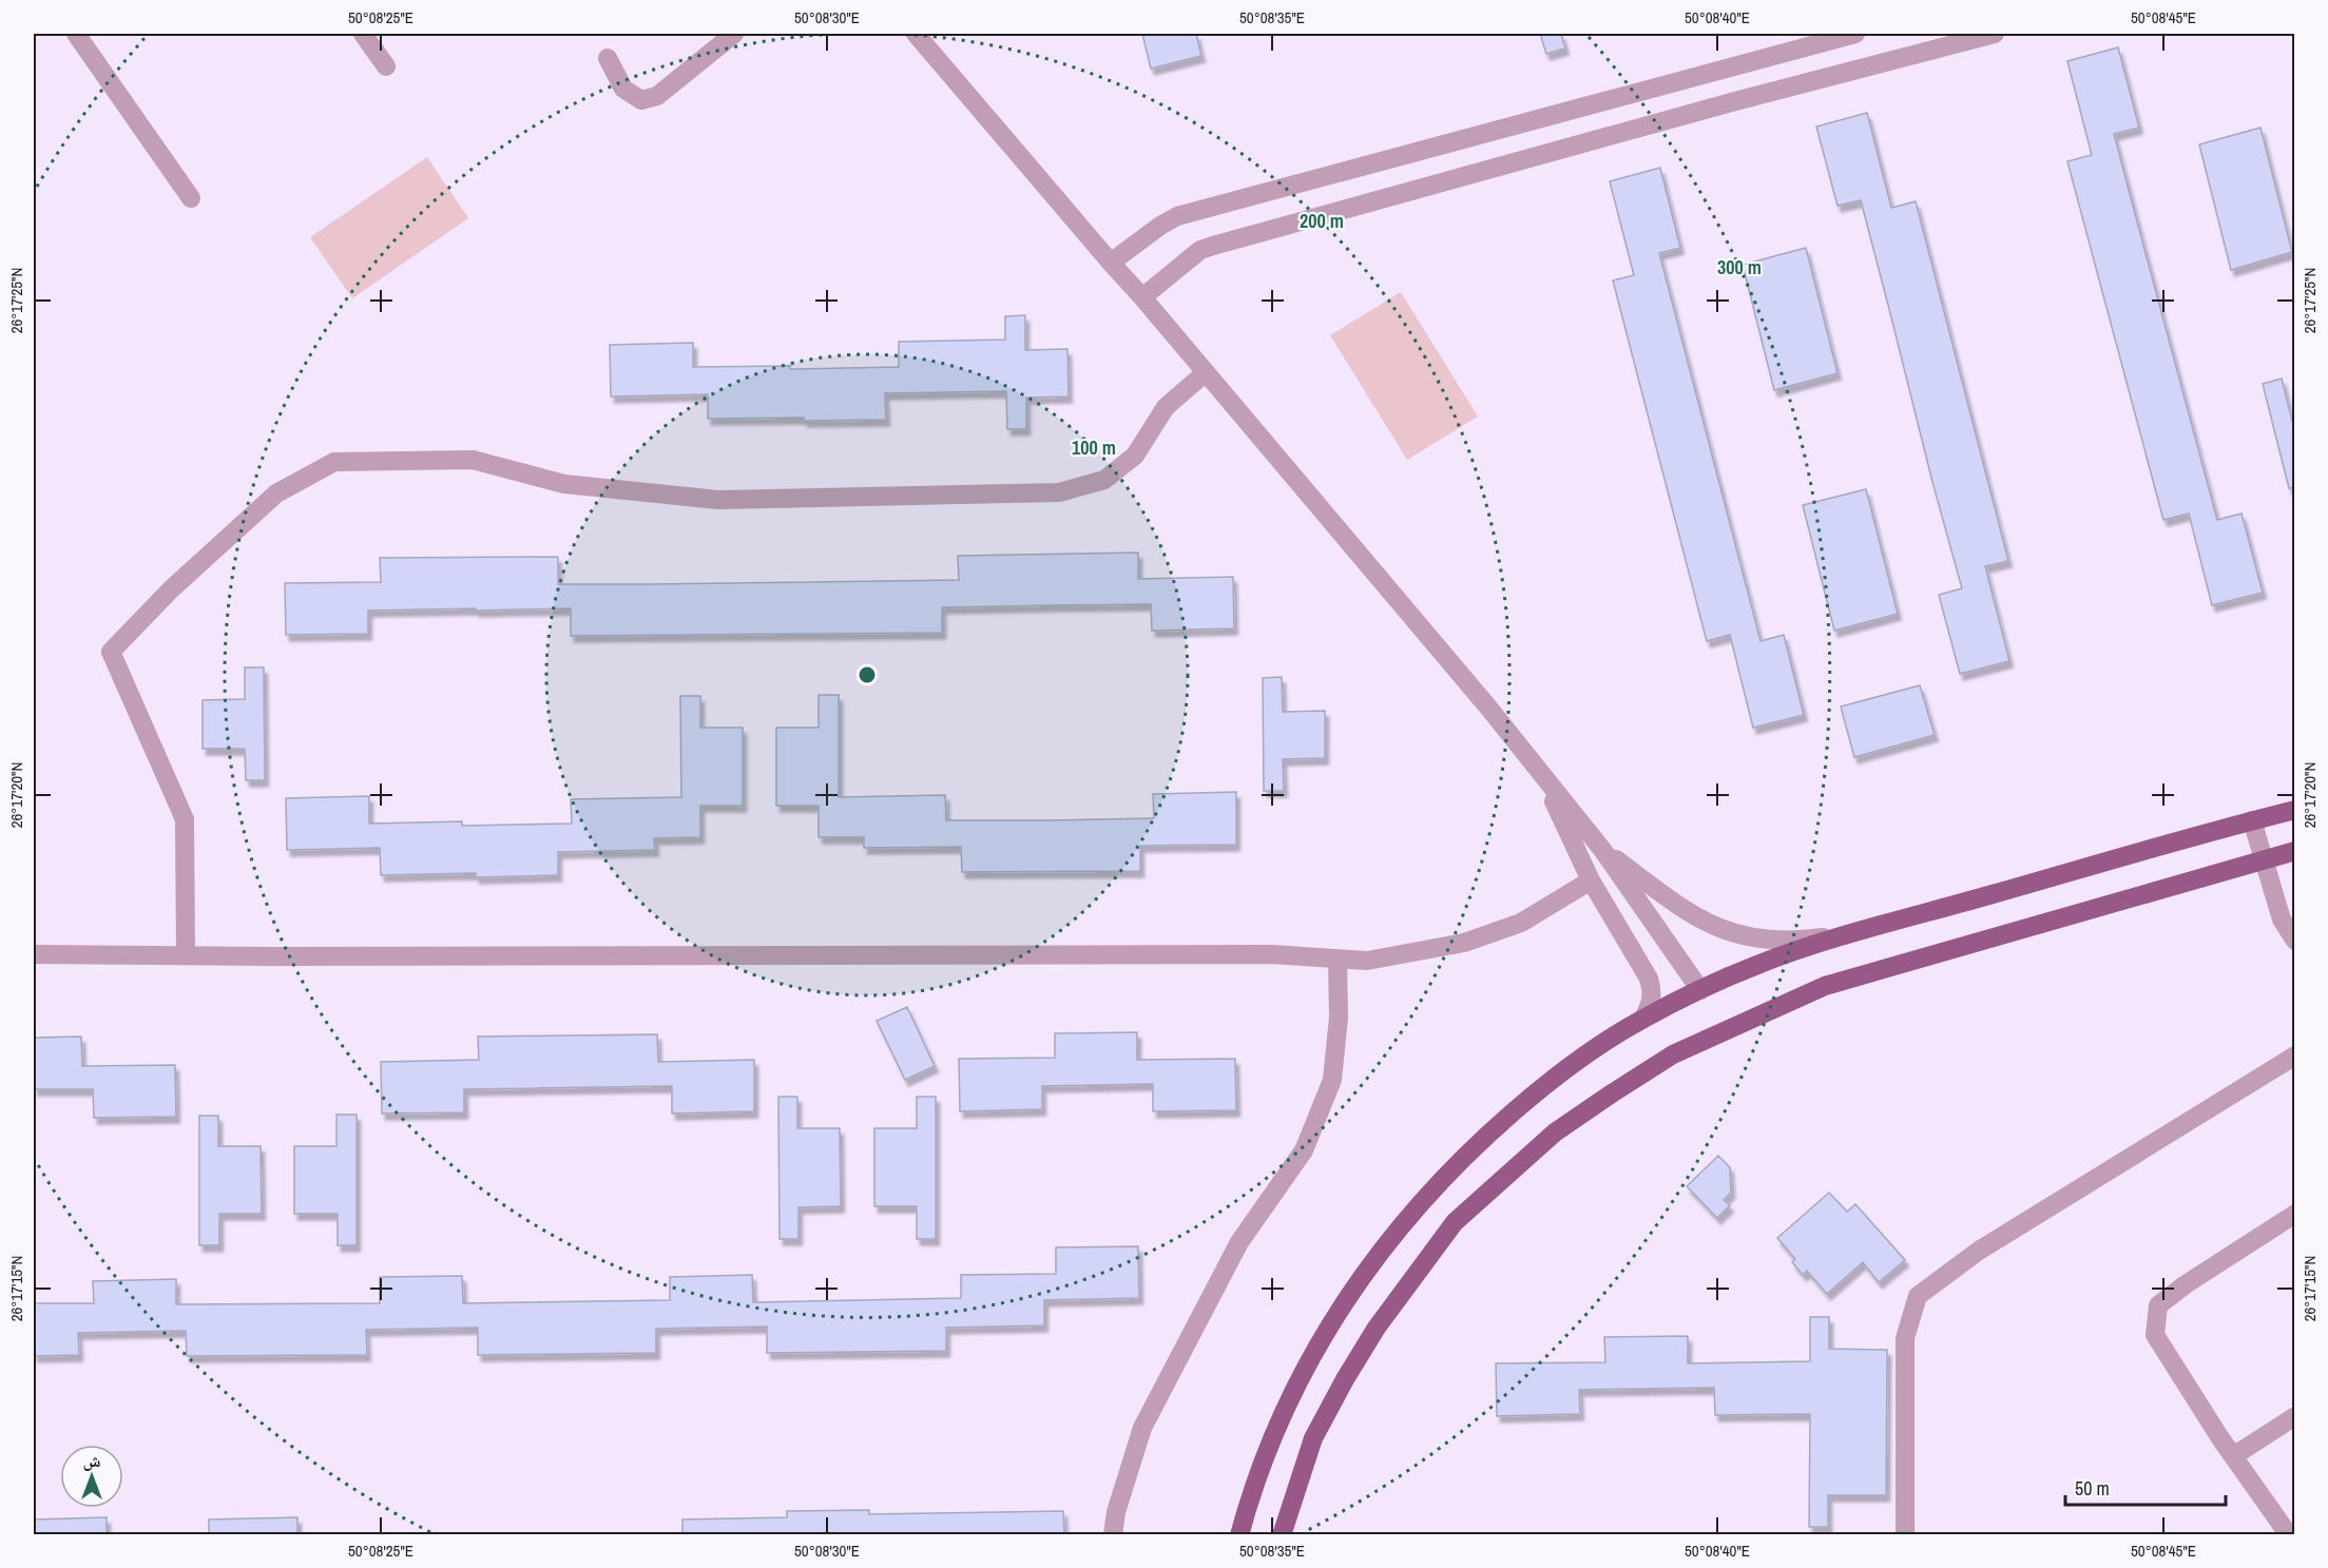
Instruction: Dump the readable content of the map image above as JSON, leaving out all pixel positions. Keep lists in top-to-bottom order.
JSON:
{
  "scale_bar": "50 m",
  "north": "top",
  "coordinates": [
    "50°08'25\"E",
    "50°08'30\"E",
    "50°08'35\"E",
    "50°08'40\"E",
    "50°08'45\"E",
    "26°17'25\"N",
    "26°17'20\"N",
    "26°17'15\"N"
  ],
  "rings": ["200 m", "300 m", "100 m"]
}
